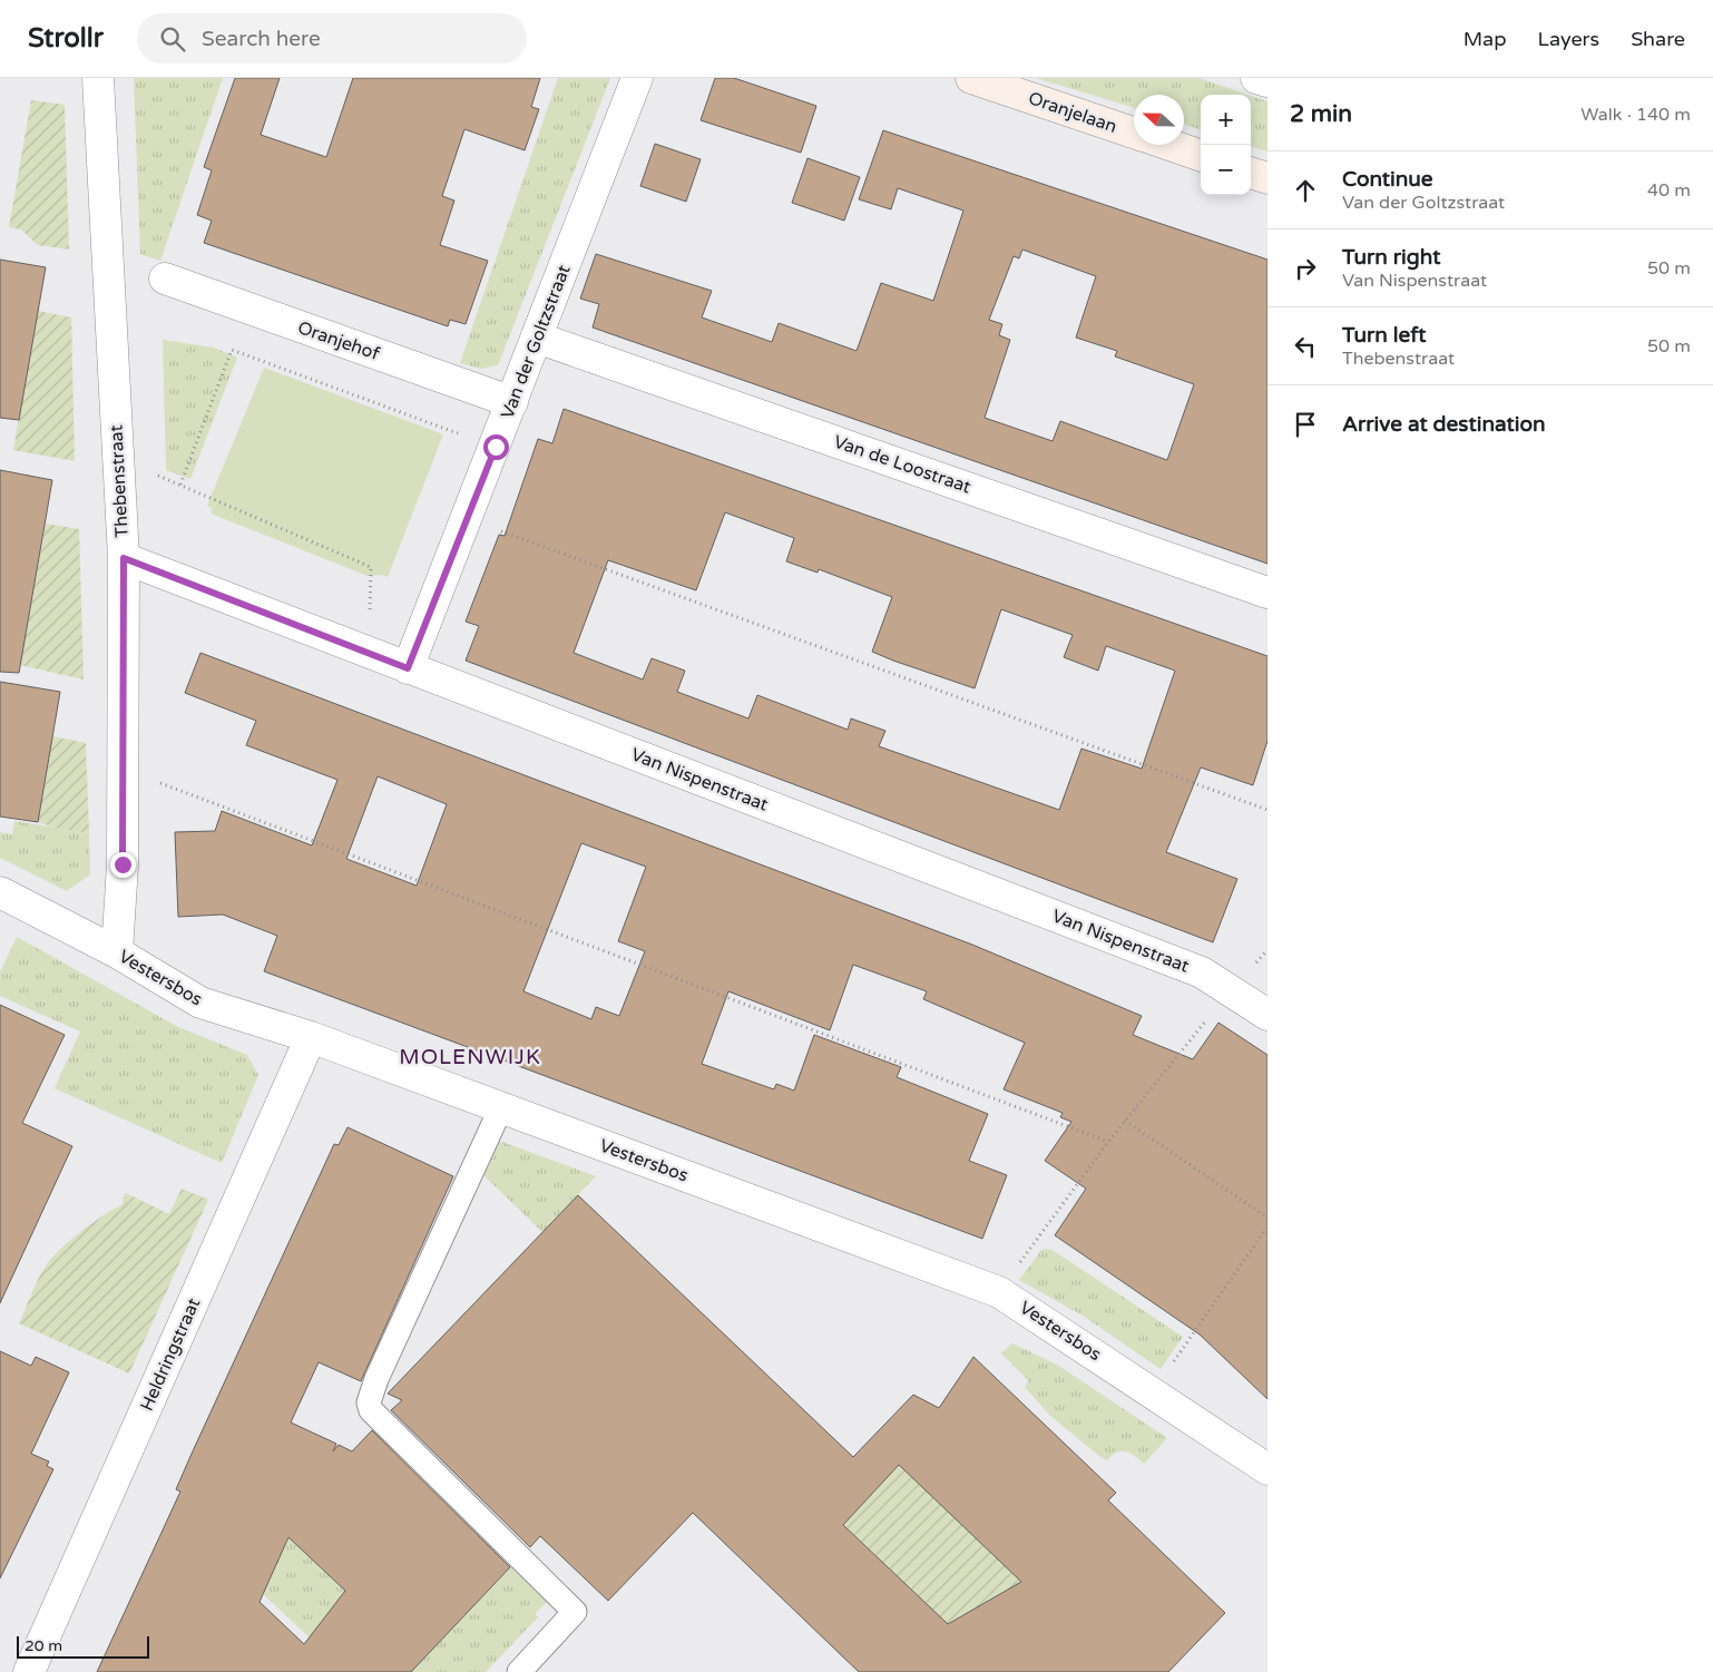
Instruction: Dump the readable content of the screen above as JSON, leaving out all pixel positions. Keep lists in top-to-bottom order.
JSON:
{
  "streets": {
    "street": [
      "Oranjelaan",
      "Oranjehof",
      "Van der Goltzstraat",
      "Van de Loostraat",
      "Thebenstraat",
      "Van Nispenstraat",
      "Vestersbos",
      "Heldringstraat"
    ]
  },
  "crossings": [
    ["Oranjehof", "Van der Goltzstraat"],
    ["Van der Goltzstraat", "Van de Loostraat"],
    ["Van der Goltzstraat", "Van Nispenstraat"],
    ["Thebenstraat", "Van Nispenstraat"],
    ["Thebenstraat", "Vestersbos"],
    ["Vestersbos", "Heldringstraat"]
  ],
  "districts": ["MOLENWIJK"],
  "scale_bar": "20 m",
  "north": "left",
  "page": {
    "header": "Strollr",
    "search": "Search here",
    "nav": ["Map", "Layers", "Share"],
    "heading": ["2 min", "Walk · 140 m"],
    "map_buttons": ["+", "−"],
    "list": [
      ["Continue", "Van der Goltzstraat", "40 m"],
      ["Turn right", "Van Nispenstraat", "50 m"],
      ["Turn left", "Thebenstraat", "50 m"],
      "Arrive at destination"
    ],
    "scale": "20 m"
  }
}
